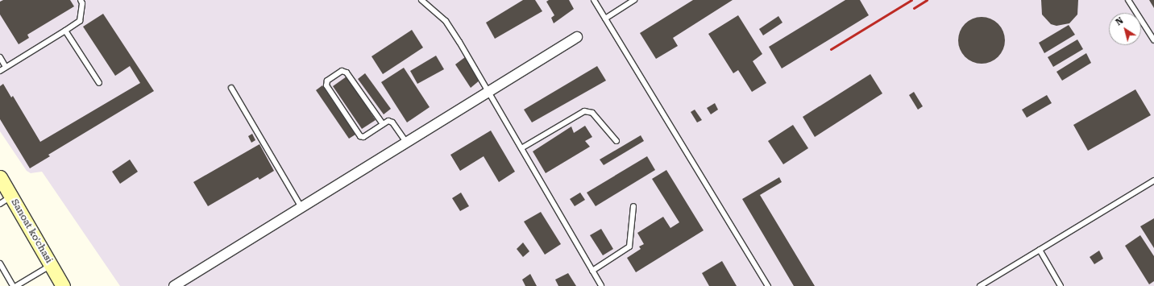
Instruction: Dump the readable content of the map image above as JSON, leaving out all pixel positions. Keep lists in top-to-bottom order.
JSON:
{
  "streets": {
    "street": ["Sanoat ko'chasi"]
  },
  "north": "top left"
}
